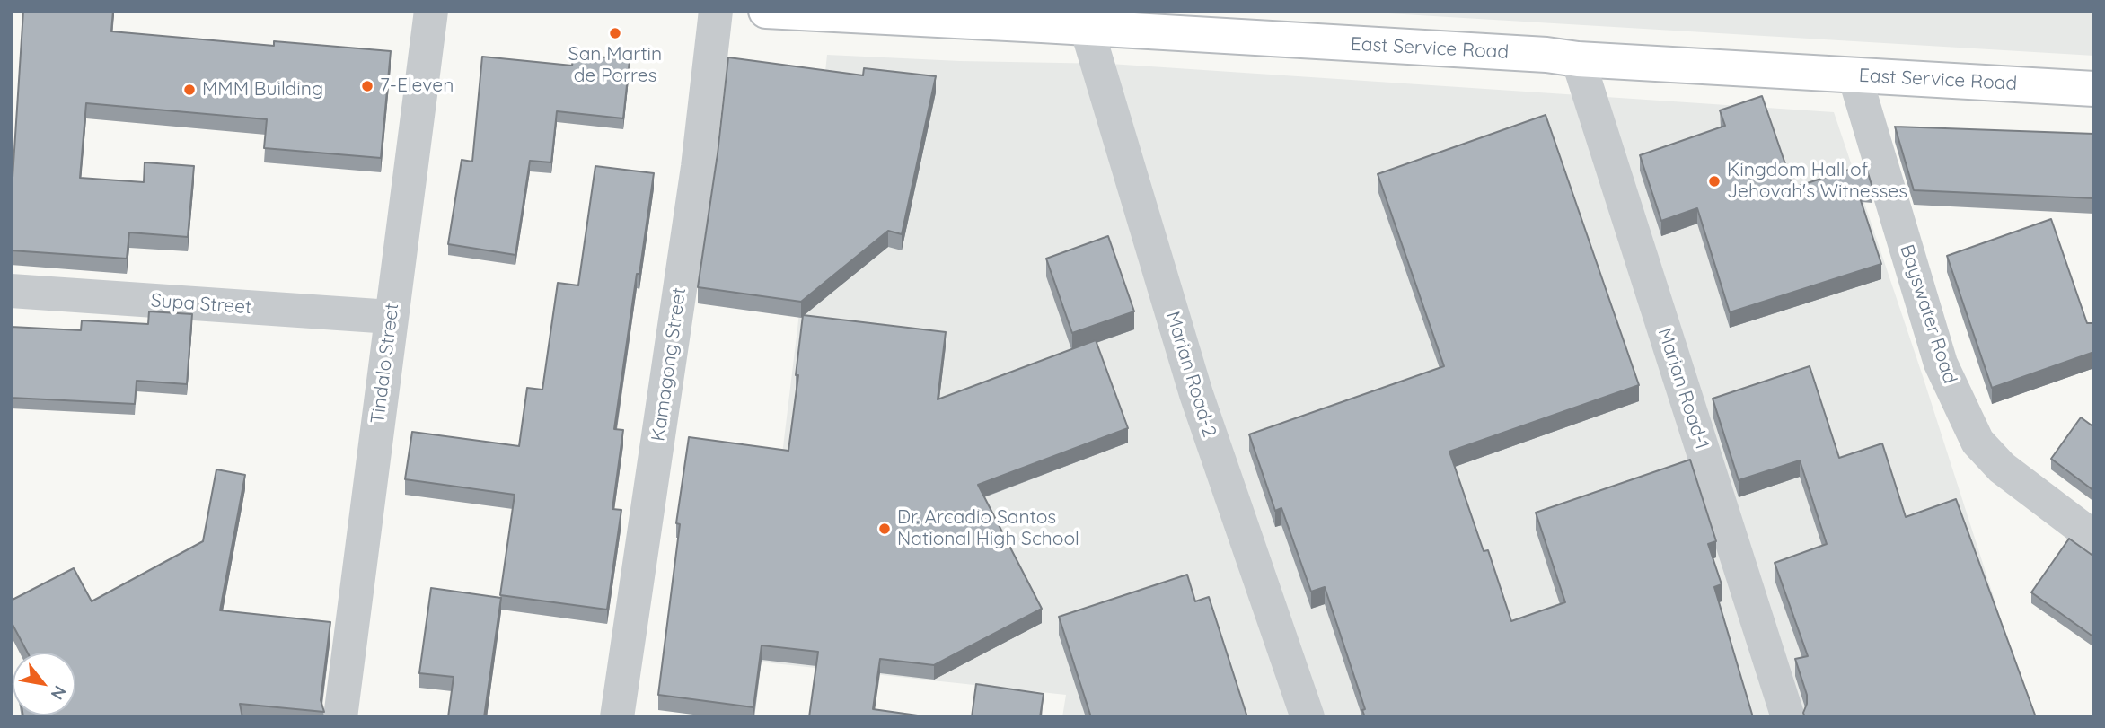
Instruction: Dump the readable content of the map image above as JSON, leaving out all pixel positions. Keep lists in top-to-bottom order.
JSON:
{
  "streets": {
    "main road": ["East Service Road"],
    "street": [
      "Supa Street",
      "Bayswater Road",
      "Tindalo Street",
      "Kamagong Street",
      "Marian Road-2",
      "Marian Road-1"
    ]
  },
  "crossings": [
    ["East Service Road", "Bayswater Road"],
    ["East Service Road", "Marian Road-2"],
    ["East Service Road", "Marian Road-1"],
    ["Supa Street", "Tindalo Street"]
  ],
  "places": [
    "San Martin de Porres",
    "7-Eleven",
    "MMM Building",
    "Kingdom Hall of Jehovah's Witnesses",
    "Dr. Arcadio Santos National High School"
  ],
  "north": "bottom right"
}
